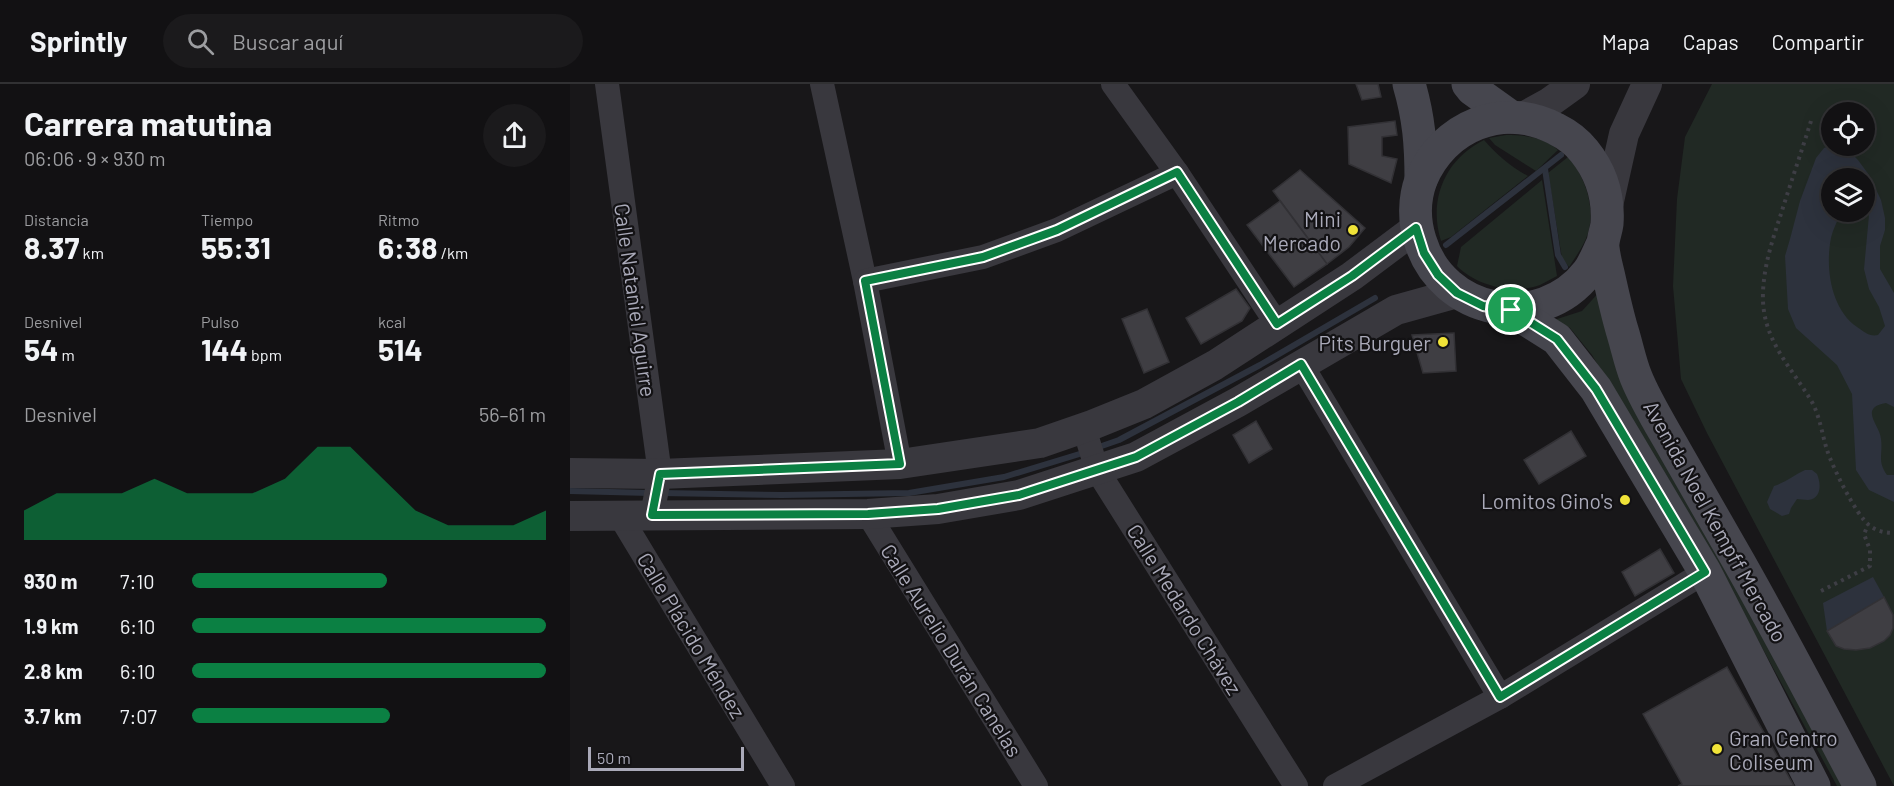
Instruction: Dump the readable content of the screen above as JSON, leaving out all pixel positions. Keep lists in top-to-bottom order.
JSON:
{
  "streets": {
    "main road": ["Avenida Noel Kempff Mercado"],
    "street": [
      "Calle Nataniel Aguirre",
      "Calle Medardo Chávez",
      "Calle Plácido Méndez",
      "Calle Aurelio Durán Canelas"
    ]
  },
  "places": [
    "Mini Mercado",
    "Pits Burguer",
    "Lomitos Gino's",
    "Gran Centro Coliseum"
  ],
  "scale_bar": "50 m",
  "page": {
    "header": "Sprintly",
    "search": "Buscar aquí",
    "nav": ["Mapa", "Capas", "Compartir"],
    "heading": ["Carrera matutina", "06:06 · 9 × 930 m"],
    "stats": [
      ["Distancia", "8.37 km"],
      ["Tiempo", "55:31"],
      ["Ritmo", "6:38 /km"],
      ["Desnivel", "54 m"],
      ["Pulso", "144 bpm"],
      ["kcal", "514"]
    ],
    "chart": ["Desnivel", "56–61 m"],
    "list": [
      {
        "name": "930 m",
        "note": "7:10"
      },
      {
        "name": "1.9 km",
        "note": "6:10"
      },
      {
        "name": "2.8 km",
        "note": "6:10"
      },
      {
        "name": "3.7 km",
        "note": "7:07"
      }
    ],
    "scale": "50 m"
  }
}
